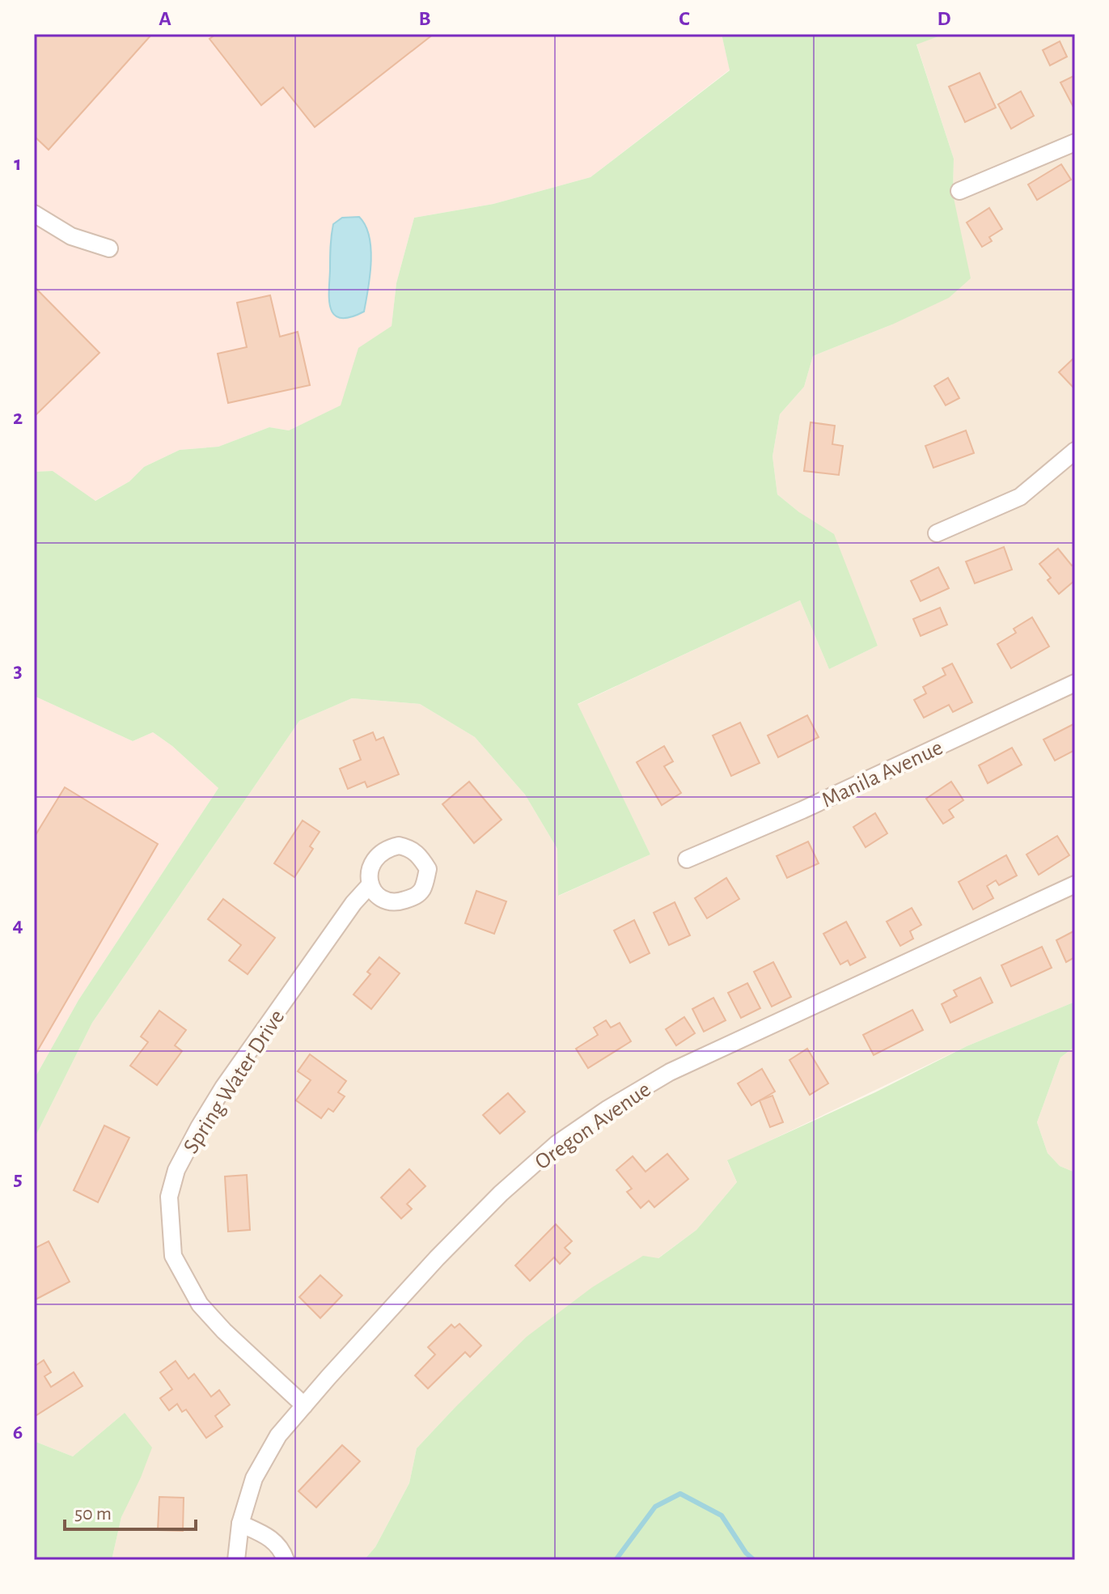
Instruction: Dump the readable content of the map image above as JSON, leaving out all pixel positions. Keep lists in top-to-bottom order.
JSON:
{
  "streets": {
    "street": ["Manila Avenue", "Spring Water Drive", "Oregon Avenue"]
  },
  "crossings": [
    ["Spring Water Drive", "Oregon Avenue"]
  ],
  "scale_bar": "50 m",
  "grid": {
    "columns": [
      "A",
      "B",
      "C",
      "D"
    ],
    "rows": [
      "1",
      "2",
      "3",
      "4",
      "5",
      "6"
    ]
  }
}
